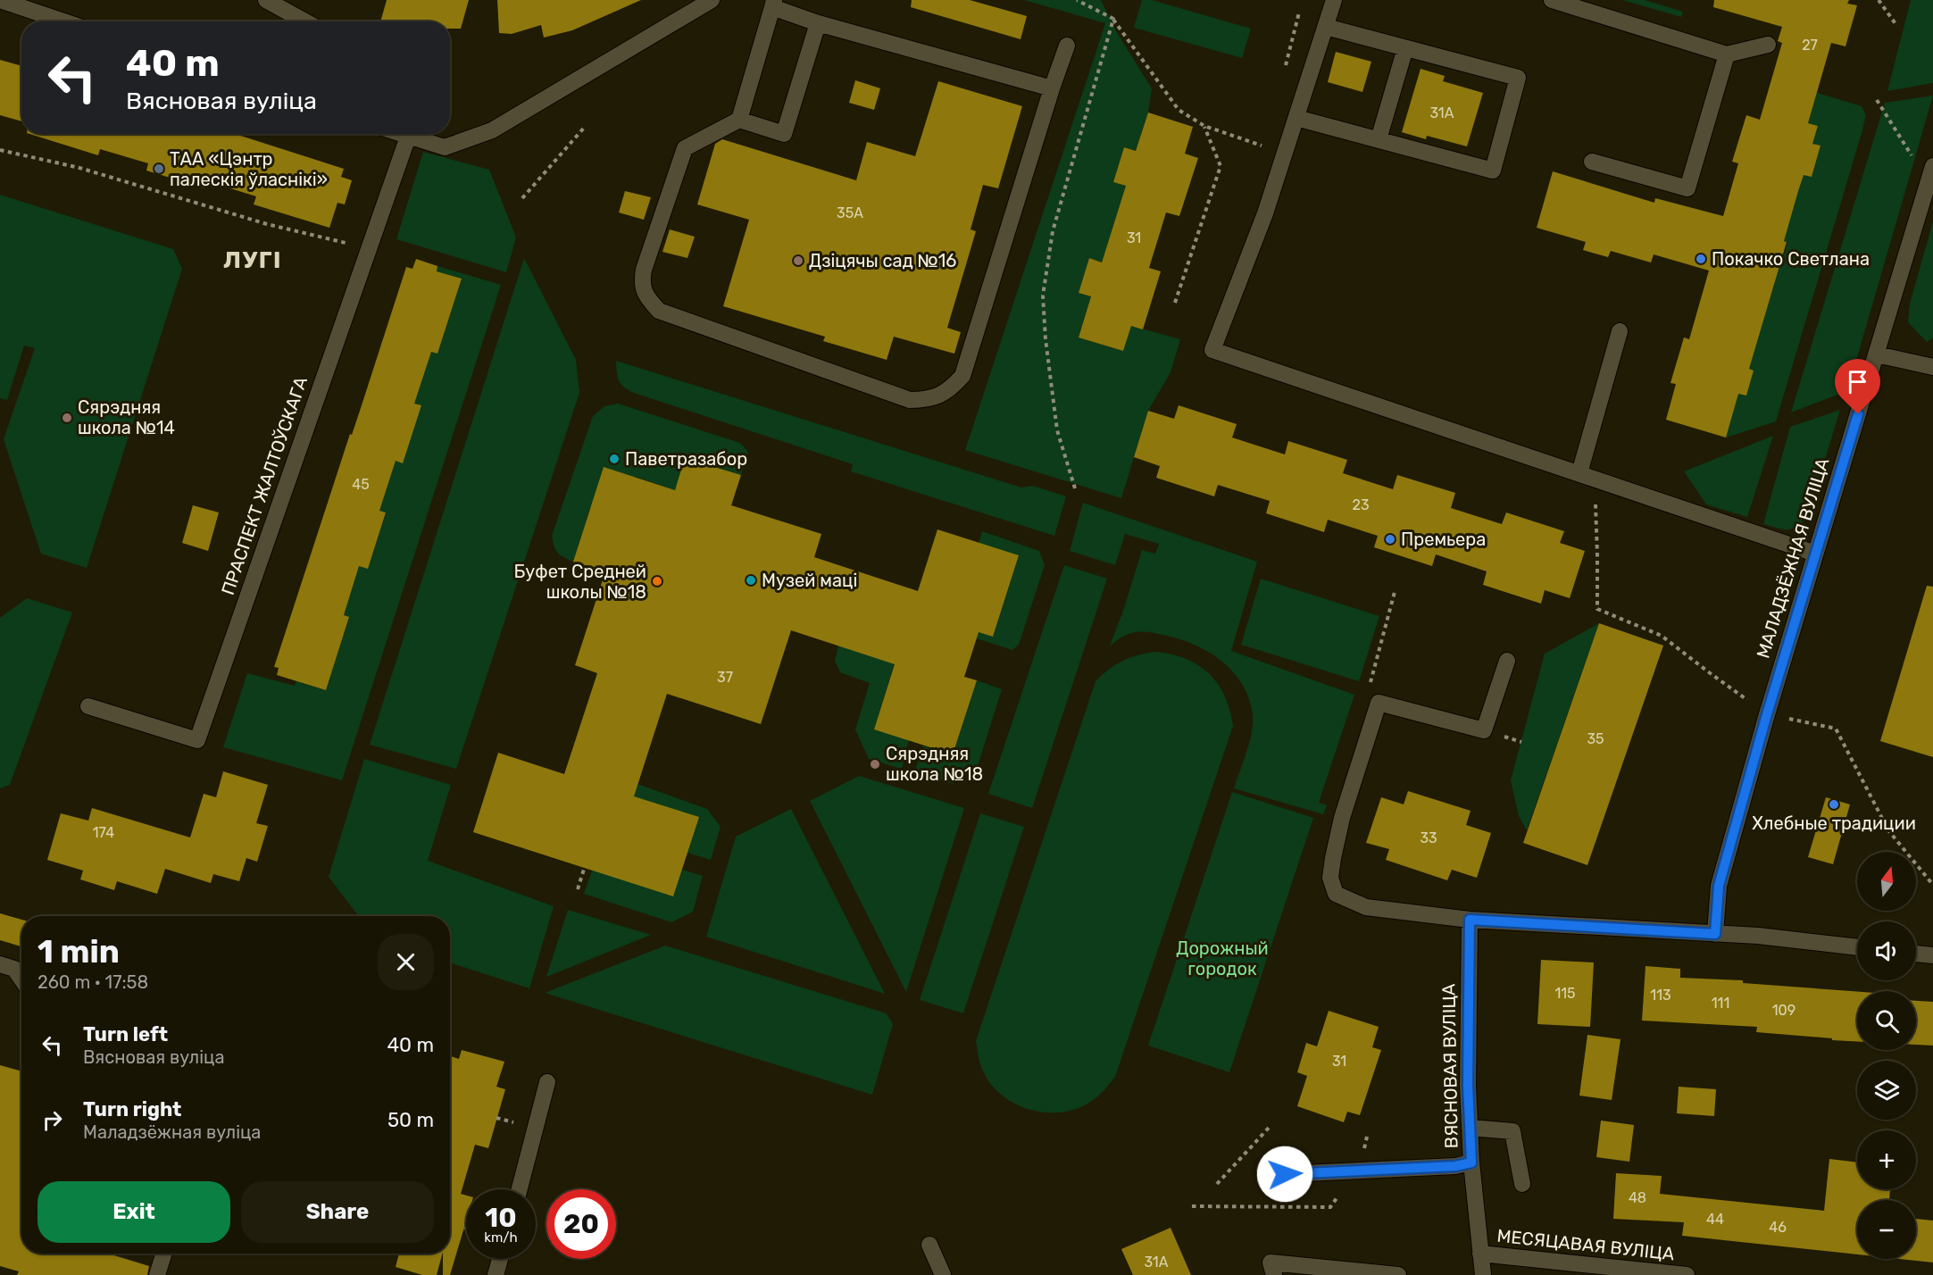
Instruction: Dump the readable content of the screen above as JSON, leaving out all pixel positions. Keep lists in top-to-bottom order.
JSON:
{
  "streets": {
    "street": [
      "ПРАСПЕКТ ЖАЛТОЎСКАГА",
      "МАЛАДЗЁЖНАЯ ВУЛІЦА",
      "ВЯСНОВАЯ ВУЛІЦА",
      "МЕСЯЦАВАЯ ВУЛІЦА"
    ]
  },
  "crossings": [
    ["ВЯСНОВАЯ ВУЛІЦА", "МЕСЯЦАВАЯ ВУЛІЦА"]
  ],
  "districts": ["ЛУГІ"],
  "parks": ["Дорожный городок"],
  "places": [
    "ТАА «Цэнтр палескія ўласнікі»",
    "Покачко Светлана",
    "Дзіцячы сад №16",
    "Сярэдняя школа №14",
    "Паветразабор",
    "Премьера",
    "Музей маці",
    "Буфет Средней школы №18",
    "Сярэдняя школа №18",
    "Хлебные традиции"
  ],
  "house_numbers": [
    "27",
    "31А",
    "35А",
    "31",
    "45",
    "23",
    "37",
    "35",
    "174",
    "33",
    "115",
    "113",
    "111",
    "109",
    "31",
    "48",
    "44",
    "46",
    "31А"
  ],
  "north": "top",
  "page": {
    "turn": ["40 m", "Вясновая вуліца"],
    "map_buttons": ["+", "−"],
    "heading": ["1 min", "260 m · 17:58"],
    "list": [
      {
        "name": "Turn left",
        "note": "Вясновая вуліца",
        "value": "40 m"
      },
      {
        "name": "Turn right",
        "note": "Маладзёжная вуліца",
        "value": "50 m"
      }
    ],
    "buttons": ["Exit", "Share"],
    "speed": "10 km/h",
    "limit": "20"
  }
}
